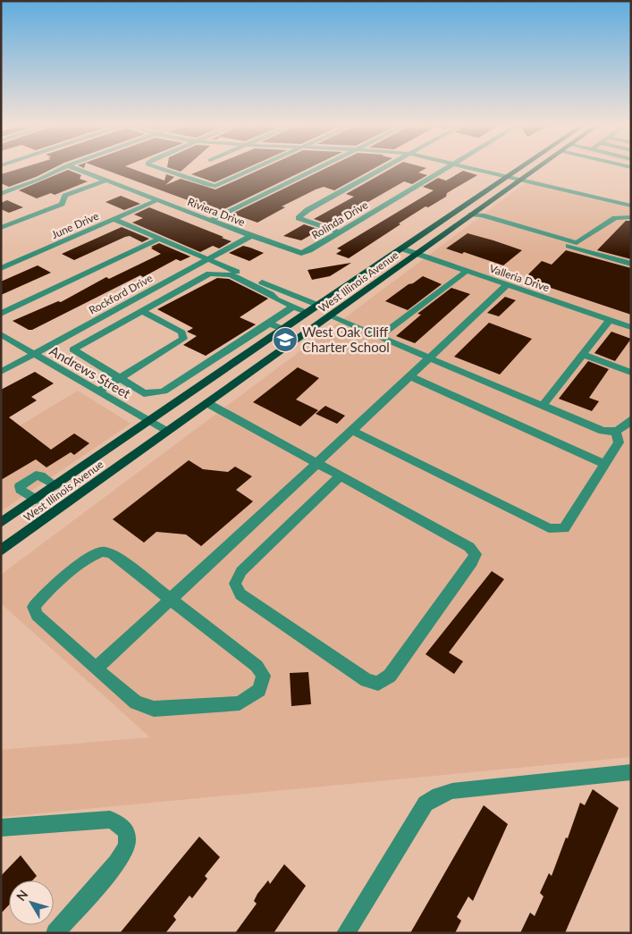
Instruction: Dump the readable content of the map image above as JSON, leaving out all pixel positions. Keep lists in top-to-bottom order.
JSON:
{
  "streets": {
    "main road": ["West Illinois Avenue"],
    "street": [
      "Riviera Drive",
      "Rolinda Drive",
      "June Drive",
      "Valleria Drive",
      "Rockford Drive",
      "Andrews Street"
    ]
  },
  "crossings": [
    ["Riviera Drive", "Rolinda Drive"],
    ["Riviera Drive", "June Drive"],
    ["Riviera Drive", "Rockford Drive"],
    ["Valleria Drive", "West Illinois Avenue"],
    ["West Illinois Avenue", "Andrews Street"],
    ["Rockford Drive", "Andrews Street"]
  ],
  "places": {
    "school or university": ["West Oak Cliff Charter School"]
  },
  "north": "top left"
}
